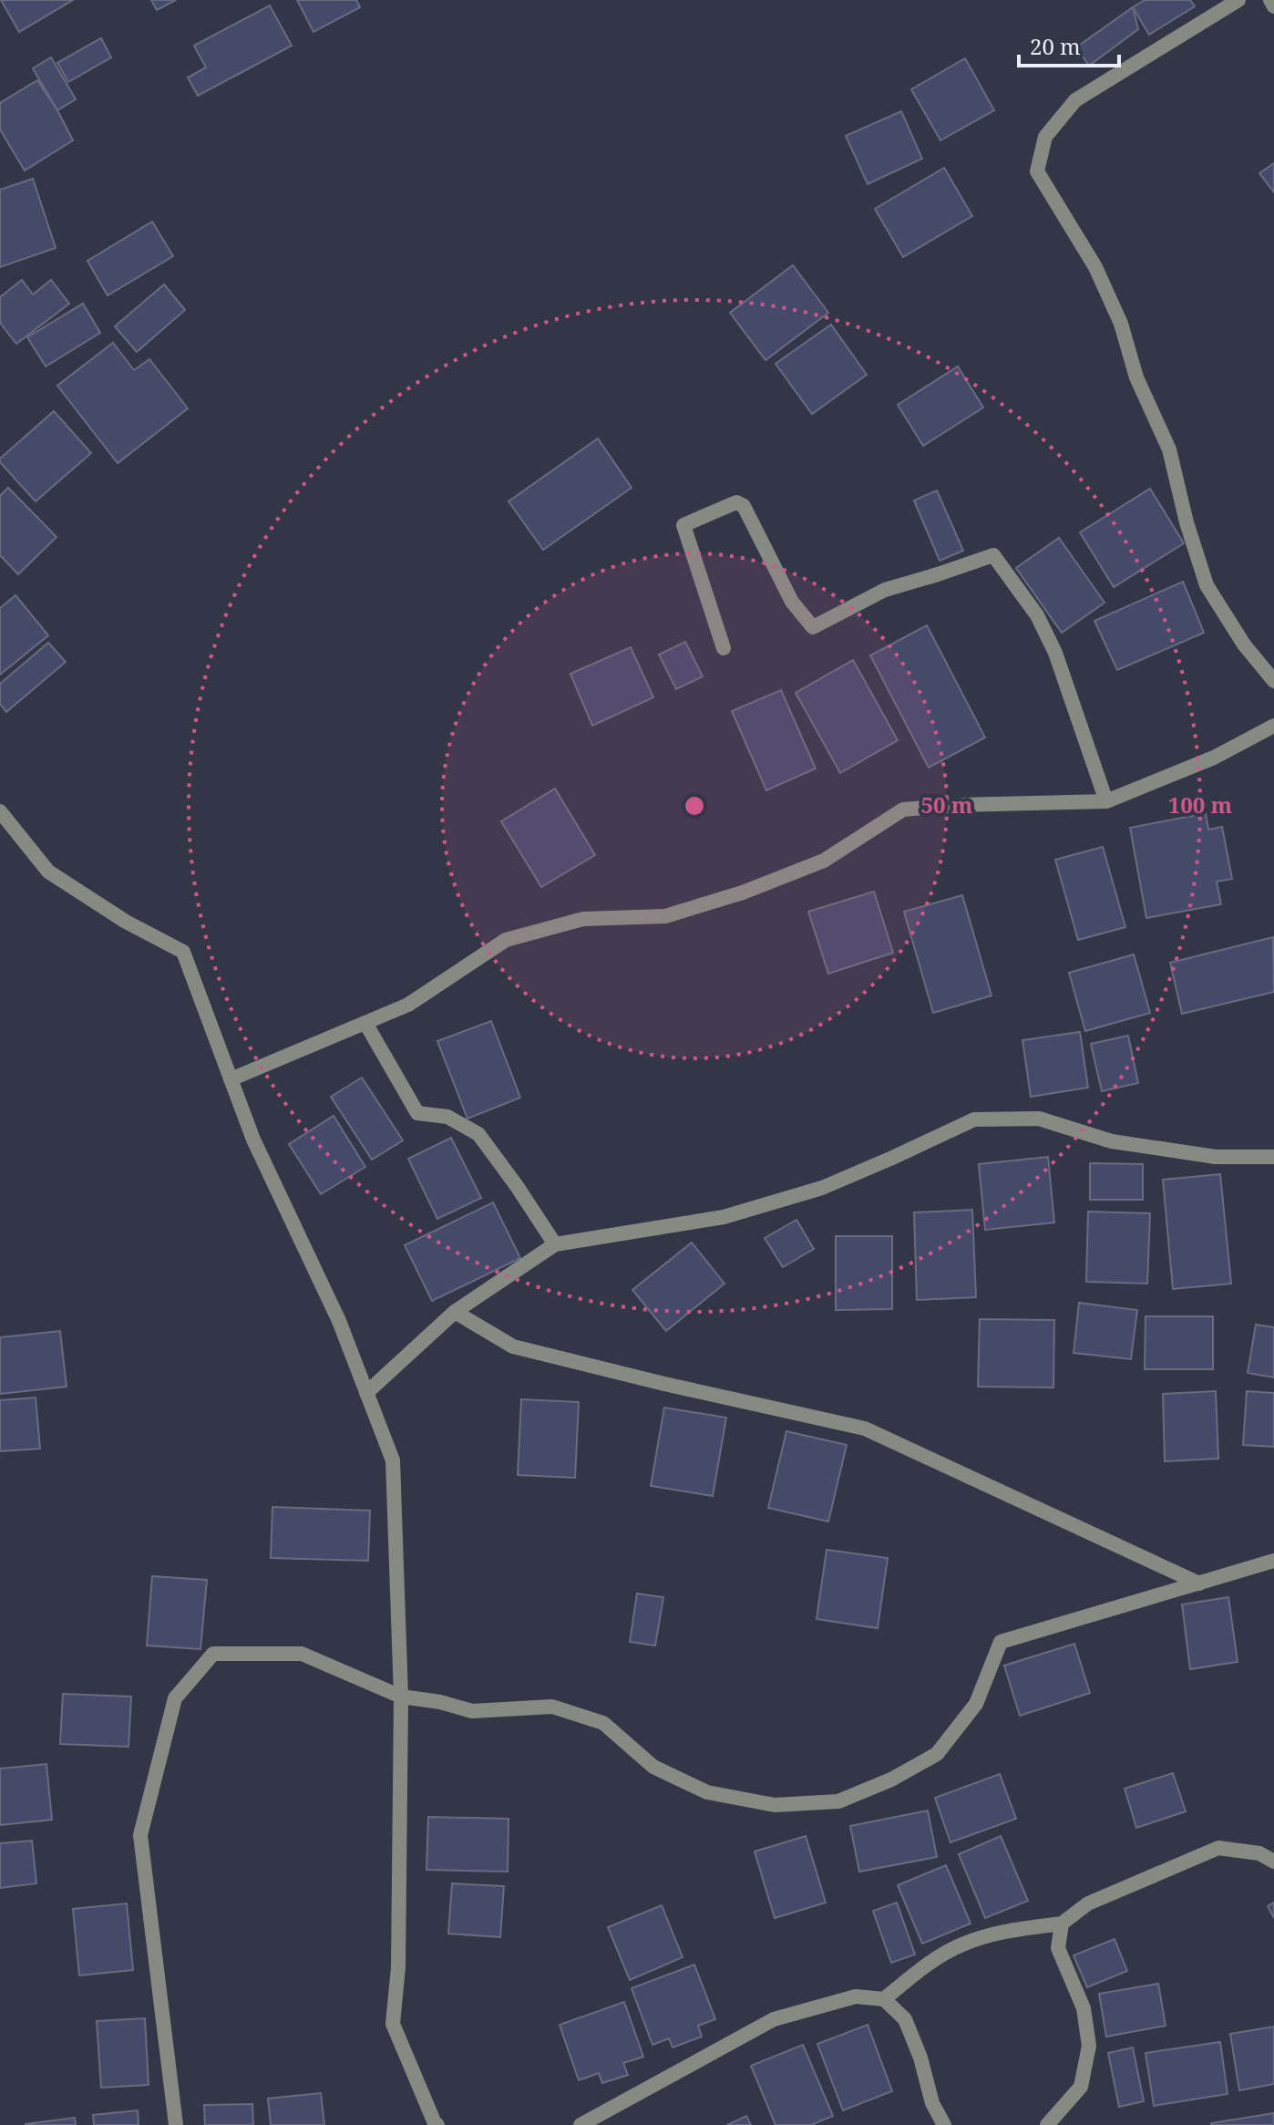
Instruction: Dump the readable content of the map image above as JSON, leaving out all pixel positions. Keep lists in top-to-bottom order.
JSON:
{
  "scale_bar": "20 m",
  "rings": ["50 m", "100 m"]
}
